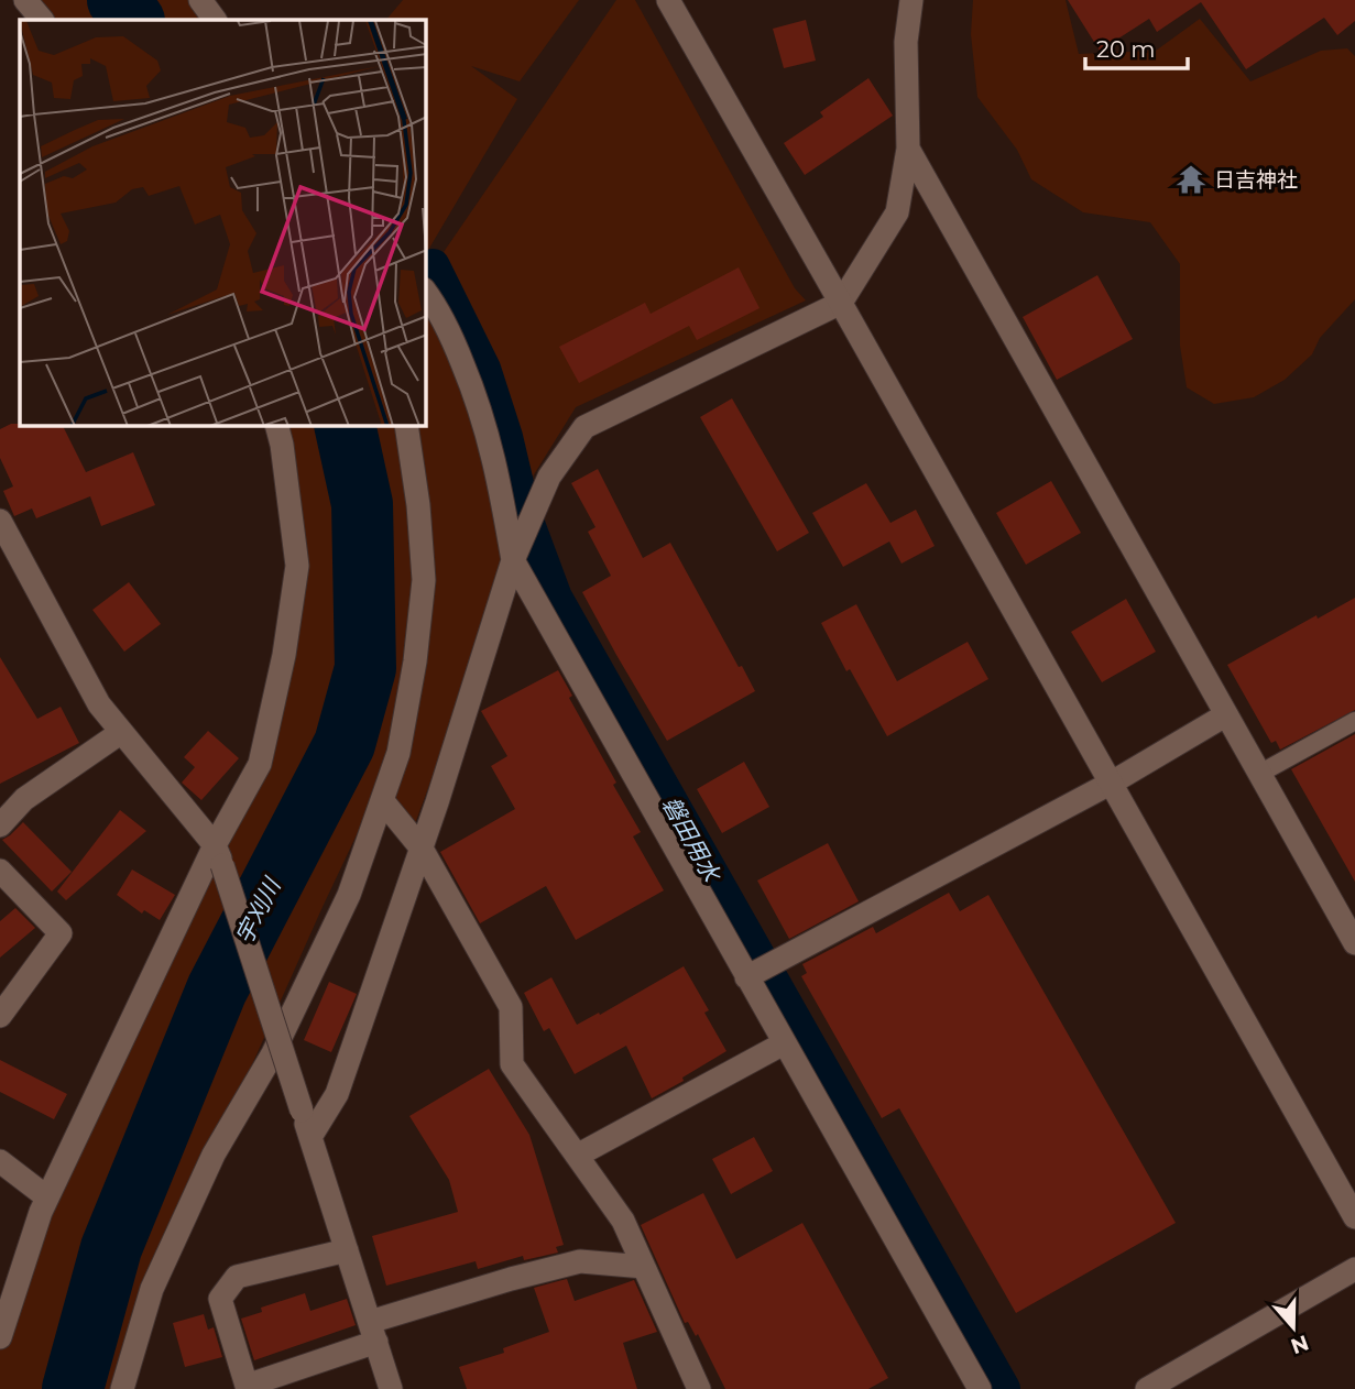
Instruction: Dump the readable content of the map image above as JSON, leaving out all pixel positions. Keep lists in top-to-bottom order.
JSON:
{
  "water": ["磐田用水", "宇刈川"],
  "places": {
    "temple": ["日吉神社"]
  },
  "scale_bar": "20 m",
  "north": "bottom"
}
